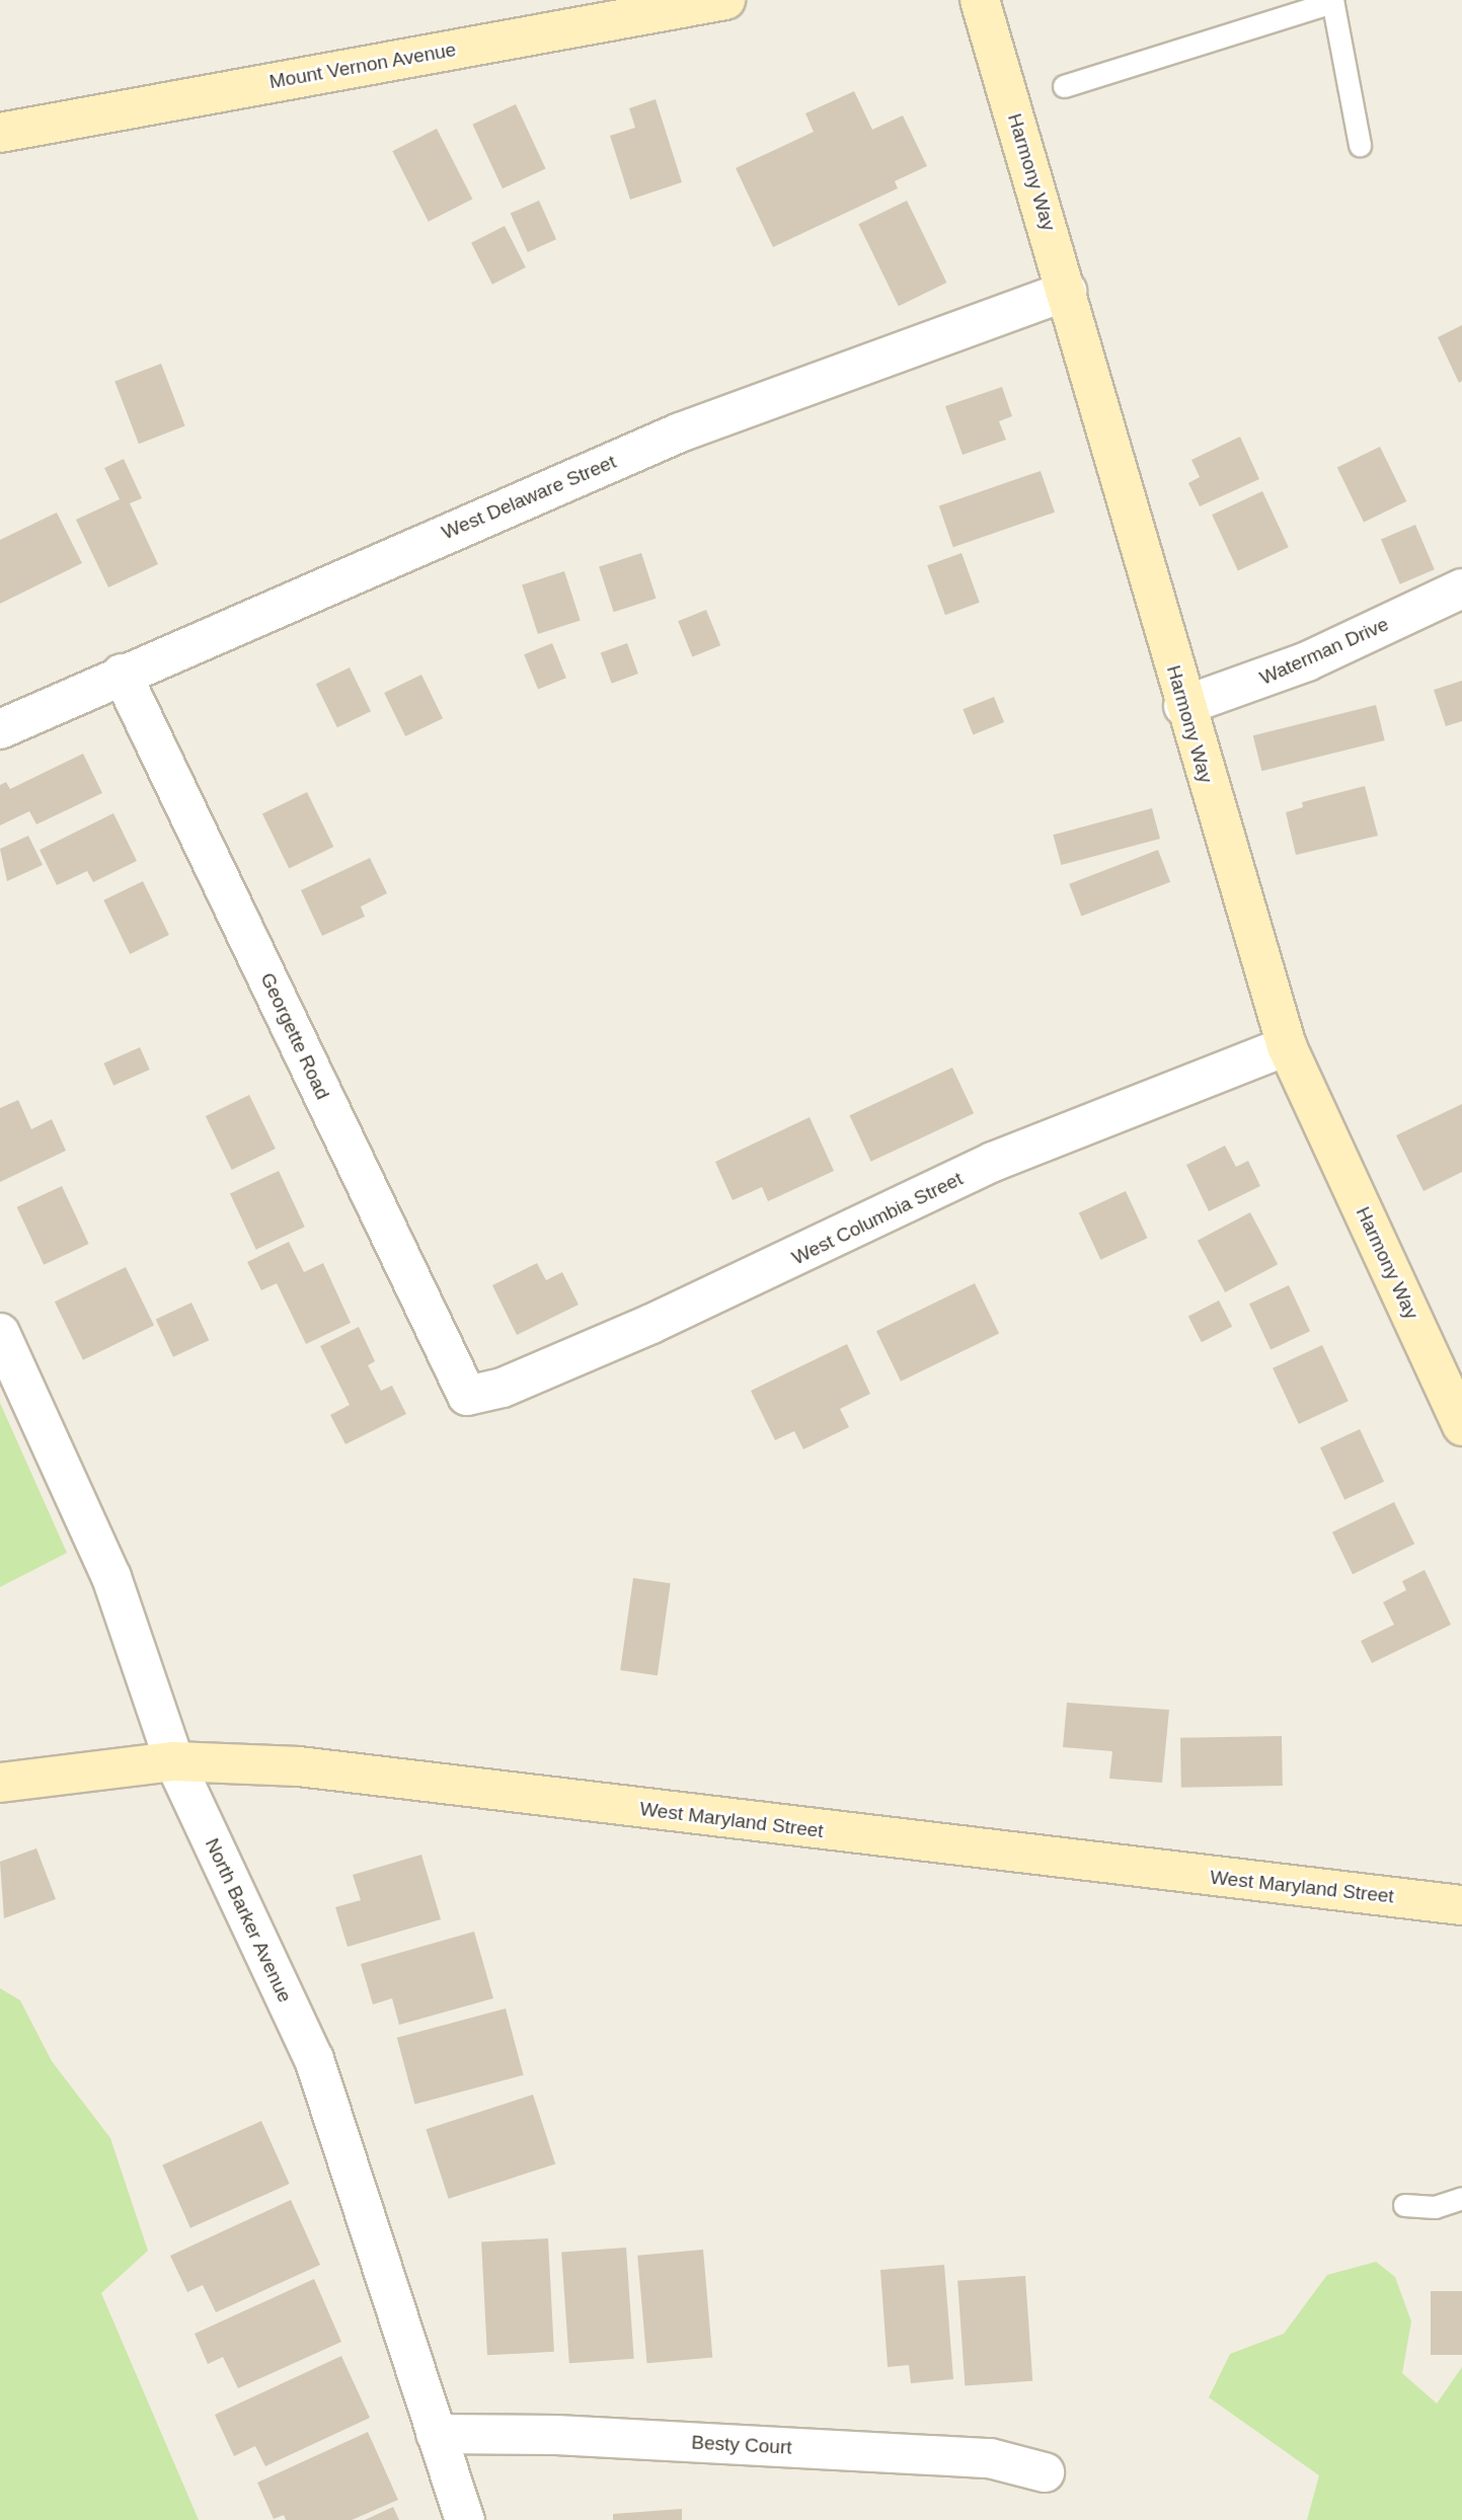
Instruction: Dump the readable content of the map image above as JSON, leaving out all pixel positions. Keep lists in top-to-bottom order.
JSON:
{
  "streets": {
    "street": [
      "Mount Vernon Avenue",
      "Harmony Way",
      "West Delaware Street",
      "Waterman Drive",
      "Georgette Road",
      "West Columbia Street",
      "West Maryland Street",
      "North Barker Avenue",
      "Besty Court"
    ]
  },
  "crossings": [
    ["Harmony Way", "West Delaware Street"],
    ["Harmony Way", "Waterman Drive"],
    ["Harmony Way", "West Columbia Street"],
    ["West Delaware Street", "Georgette Road"],
    ["Georgette Road", "West Columbia Street"],
    ["West Maryland Street", "North Barker Avenue"],
    ["North Barker Avenue", "Besty Court"]
  ]
}
